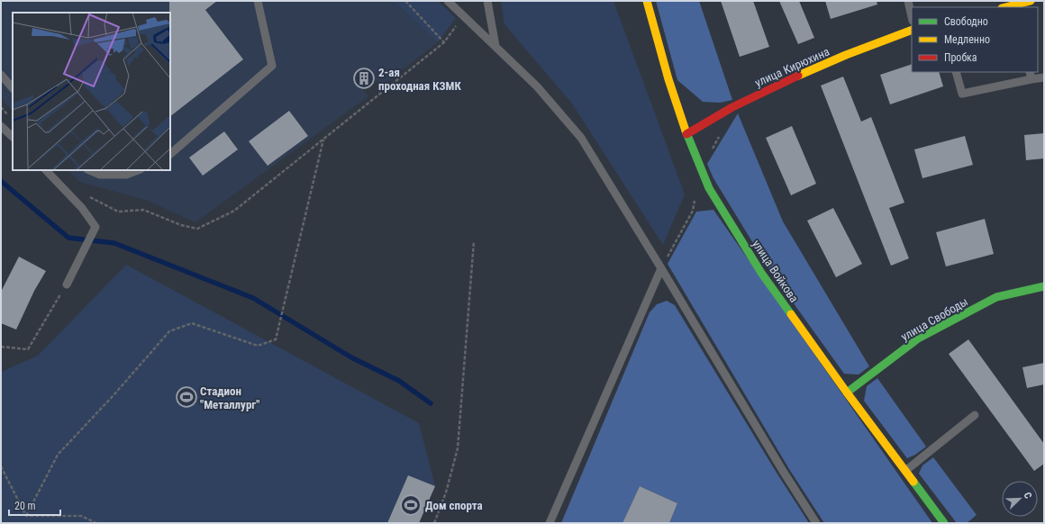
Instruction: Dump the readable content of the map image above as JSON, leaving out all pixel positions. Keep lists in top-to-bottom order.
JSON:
{
  "streets": {
    "street": ["улица Кирюхина", "улица Войкова", "улица Свободы"]
  },
  "crossings": [
    ["улица Кирюхина", "улица Войкова"],
    ["улица Войкова", "улица Свободы"]
  ],
  "places": {
    "building": ["2-ая проходная КЗМК"],
    "sports": ["Стадион \"Металлург\"", "Дом спорта"]
  },
  "legend": ["Свободно", "Медленно", "Пробка"],
  "scale_bar": "20 m",
  "north": "top right"
}
